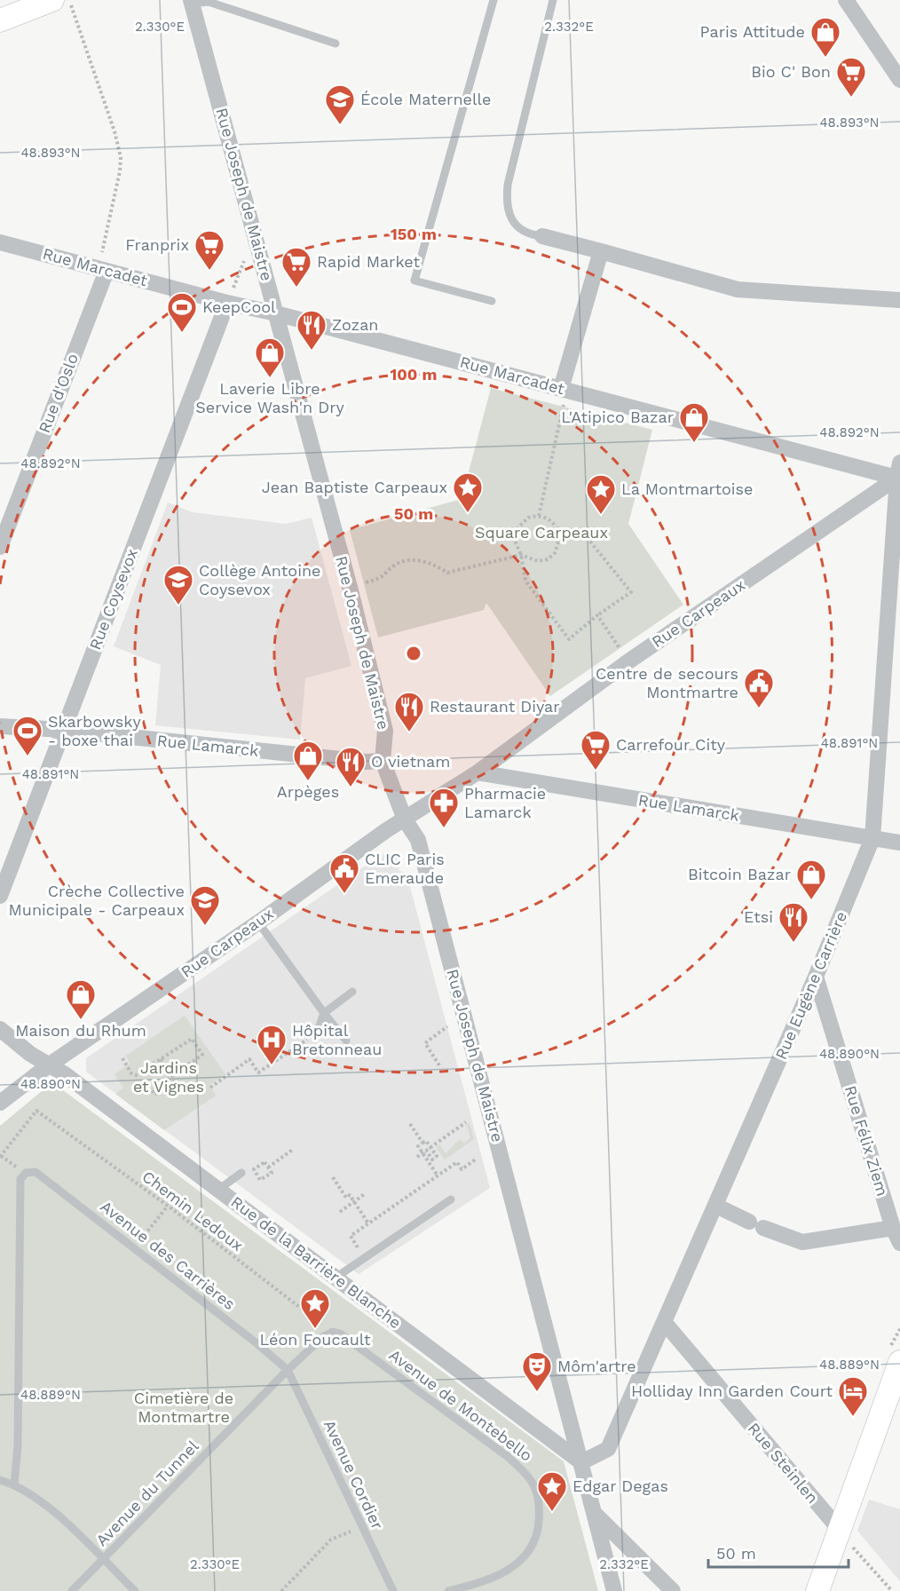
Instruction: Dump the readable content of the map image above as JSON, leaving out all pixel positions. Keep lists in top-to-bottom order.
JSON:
{
  "streets": {
    "street": [
      "Rue Joseph de Maistre",
      "Rue Marcadet",
      "Rue d'Oslo",
      "Rue Coysevox",
      "Rue Carpeaux",
      "Rue Lamarck",
      "Rue Eugène Carrière",
      "Rue Félix Ziem",
      "Rue de la Barrière Blanche",
      "Rue Steinlen"
    ],
    "lane": [
      "Avenue des Carrières",
      "Avenue de Montebello",
      "Avenue Cordier",
      "Avenue du Tunnel"
    ],
    "path": ["Chemin Ledoux"]
  },
  "crossings": [
    ["Rue Joseph de Maistre", "Rue Marcadet"],
    ["Rue Joseph de Maistre", "Rue Carpeaux"],
    ["Rue Joseph de Maistre", "Rue Lamarck"],
    ["Rue Joseph de Maistre", "Rue Eugène Carrière"],
    ["Rue Joseph de Maistre", "Rue de la Barrière Blanche"],
    ["Rue Marcadet", "Rue d'Oslo"],
    ["Rue Marcadet", "Rue Coysevox"],
    ["Rue Marcadet", "Rue Carpeaux"],
    ["Rue Marcadet", "Rue Eugène Carrière"],
    ["Rue Coysevox", "Rue Lamarck"],
    ["Rue Carpeaux", "Rue Lamarck"],
    ["Rue Carpeaux", "Rue Eugène Carrière"],
    ["Rue Carpeaux", "Rue de la Barrière Blanche"],
    ["Rue Lamarck", "Rue Eugène Carrière"],
    ["Rue Eugène Carrière", "Rue Félix Ziem"],
    ["Rue Eugène Carrière", "Rue de la Barrière Blanche"],
    ["Rue Eugène Carrière", "Rue Steinlen"],
    ["Chemin Ledoux", "Avenue de Montebello"],
    ["Avenue des Carrières", "Avenue Cordier"],
    ["Avenue des Carrières", "Avenue du Tunnel"],
    ["Avenue Cordier", "Avenue du Tunnel"]
  ],
  "parks": ["Square Carpeaux", "Jardins et Vignes", "Cimetière de Montmartre"],
  "places": {
    "shop": [
      "Paris Attitude",
      "Laverie Libre Service Wash'n Dry",
      "L'Atipico Bazar",
      "Arpèges",
      "Bitcoin Bazar",
      "Maison du Rhum"
    ],
    "supermarket": [
      "Bio C' Bon",
      "Franprix",
      "Rapid Market",
      "Carrefour City"
    ],
    "school or university": ["École Maternelle", "Collège Antoine Coysevox", "Crèche Collective Municipale - Carpeaux"],
    "sports": ["KeepCool", "Skarbowsky - boxe thai"],
    "restaurant": [
      "Zozan",
      "Restaurant Diyar",
      "O vietnam",
      "Etsi"
    ],
    "place": [
      "Jean Baptiste Carpeaux",
      "La Montmartoise",
      "Léon Foucault",
      "Edgar Degas"
    ],
    "public building": ["Centre de secours Montmartre", "CLIC Paris Emeraude"],
    "pharmacy": ["Pharmacie Lamarck"],
    "hospital": ["Hôpital Bretonneau"],
    "theatre": ["Môm'artre"],
    "hotel": ["Holliday Inn Garden Court"]
  },
  "scale_bar": "50 m",
  "coordinates": [
    "2.330°E",
    "2.332°E",
    "48.893°N",
    "48.892°N",
    "48.891°N",
    "48.890°N",
    "48.889°N"
  ],
  "rings": ["150 m", "100 m", "50 m"]
}
